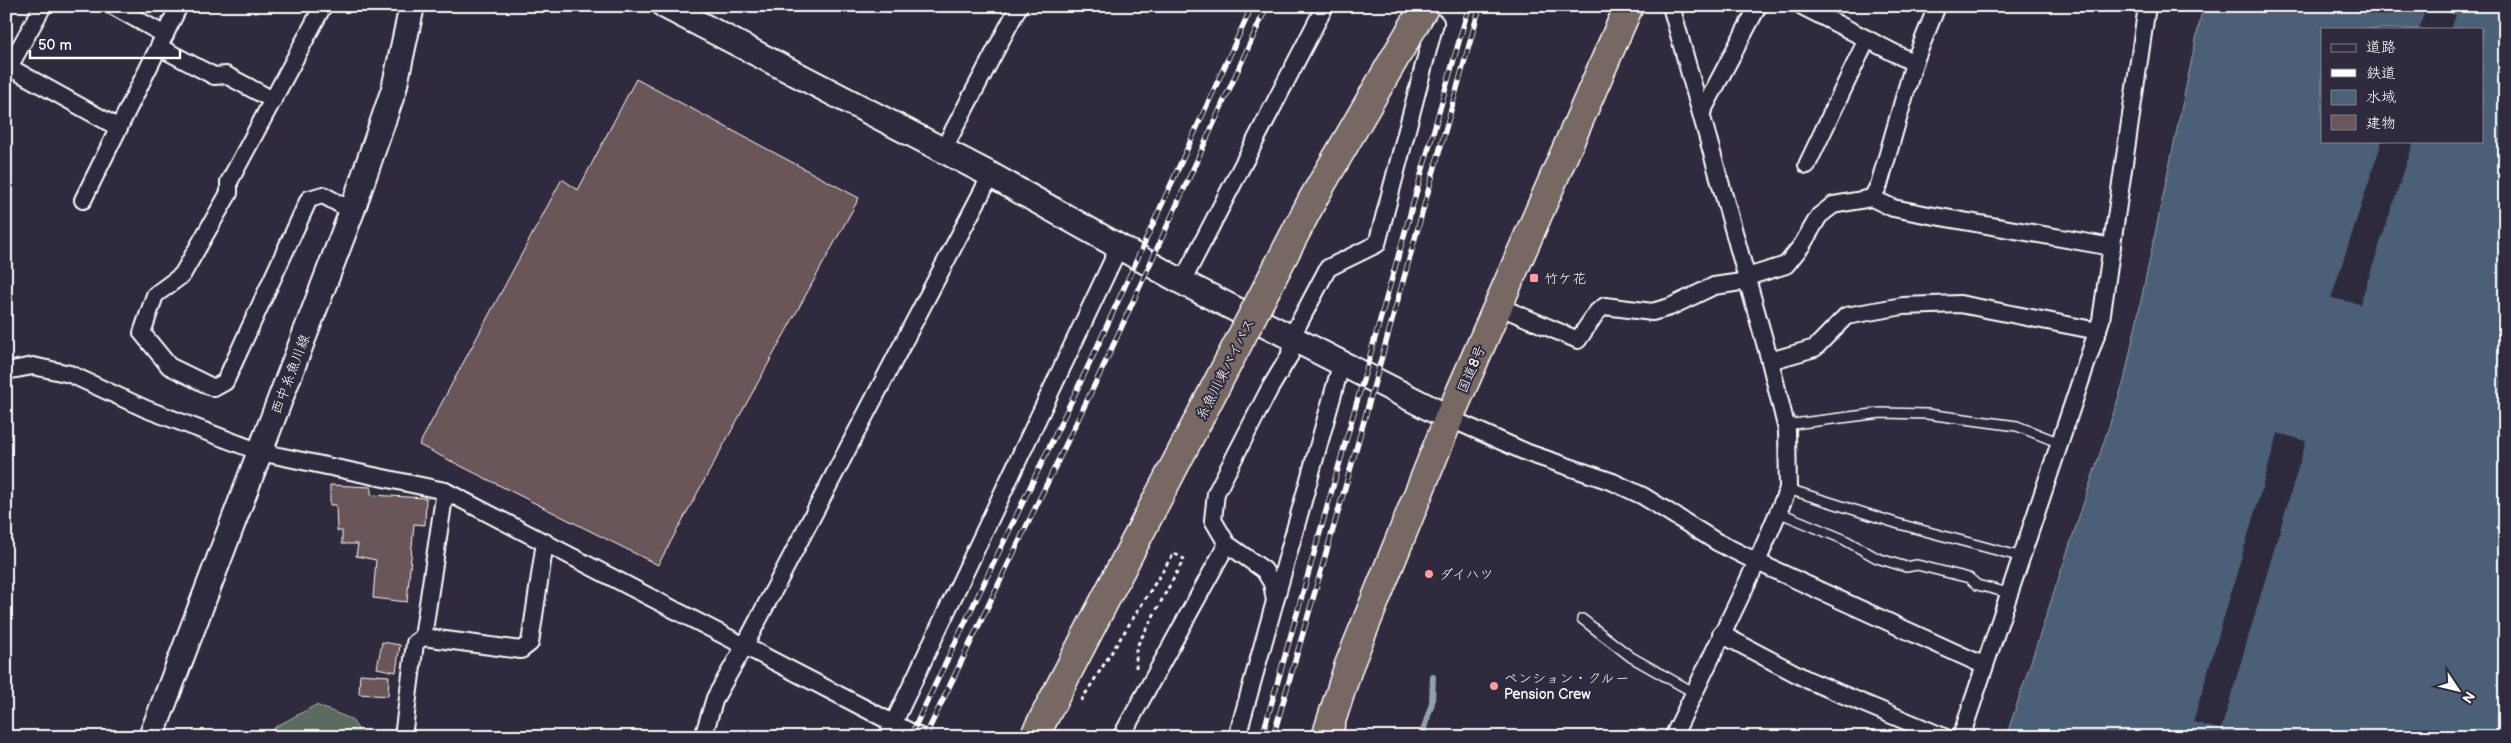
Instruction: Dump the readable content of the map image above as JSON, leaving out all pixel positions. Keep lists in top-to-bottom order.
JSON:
{
  "streets": {
    "highway": ["糸魚川東バイパス", "国道8号"],
    "street": ["西中糸魚川線"]
  },
  "places": {
    "transit": ["竹ケ花"],
    "other": ["ダイハツ", "ペンション・クルー Pension Crew"]
  },
  "legend": [
    "道路",
    "鉄道",
    "水域",
    "建物"
  ],
  "scale_bar": "50 m",
  "north": "bottom right"
}
